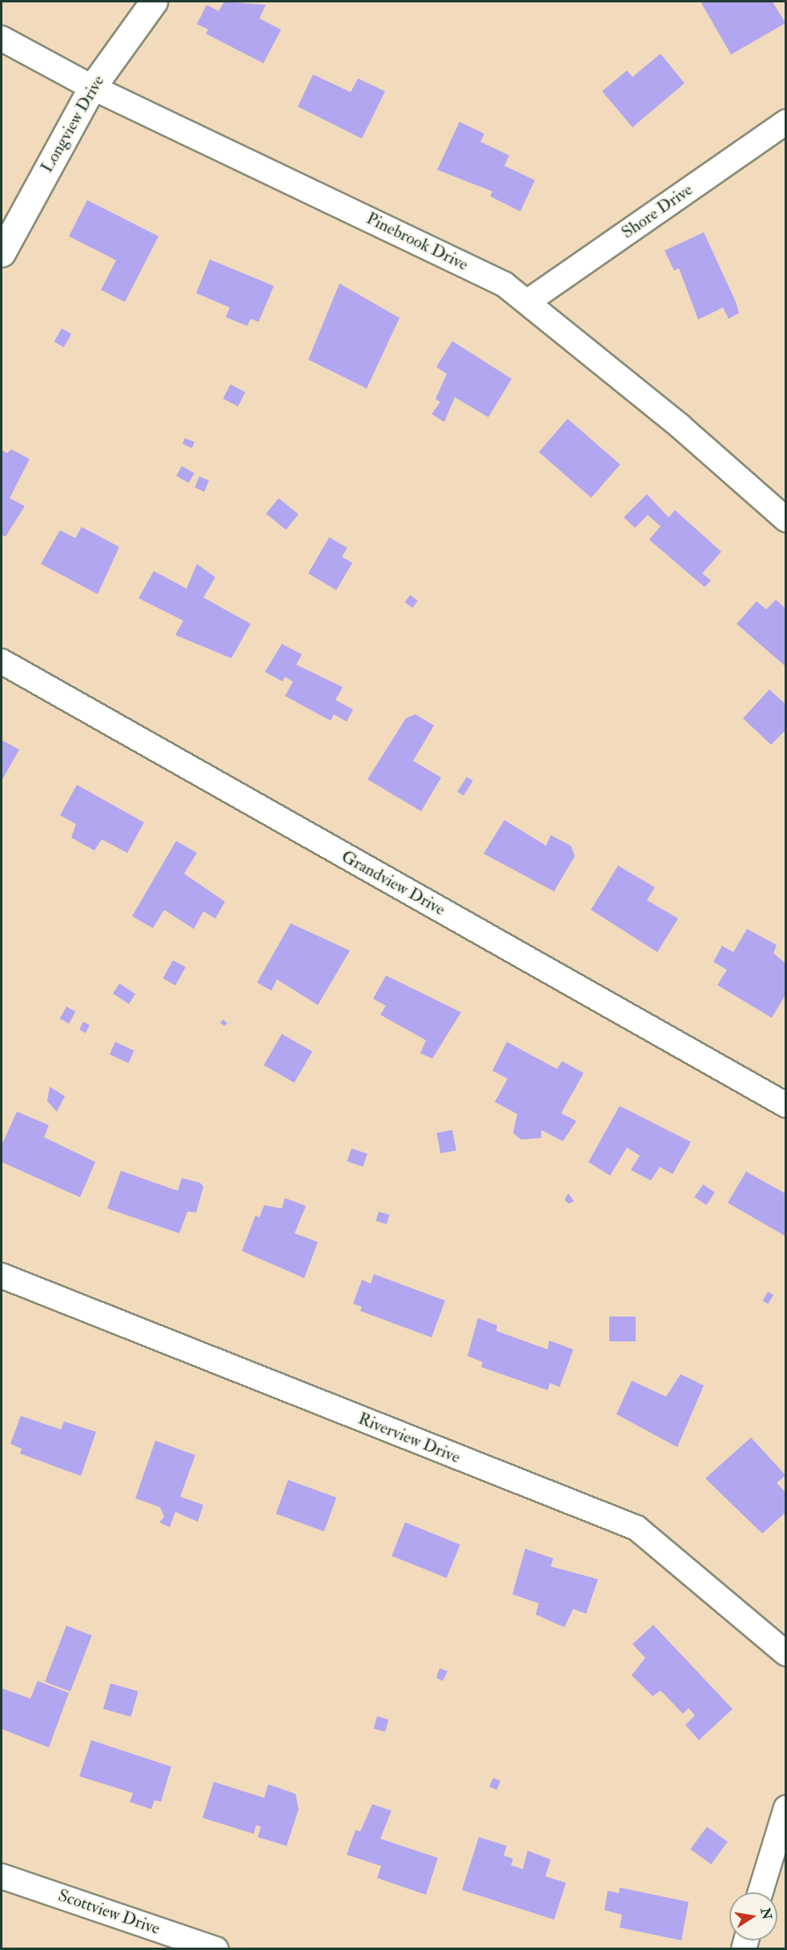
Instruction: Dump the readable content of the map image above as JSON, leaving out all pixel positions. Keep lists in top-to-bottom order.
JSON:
{
  "streets": {
    "street": [
      "Longview Drive",
      "Shore Drive",
      "Pinebrook Drive",
      "Grandview Drive",
      "Riverview Drive",
      "Scottview Drive"
    ]
  },
  "crossings": [
    ["Longview Drive", "Pinebrook Drive"],
    ["Shore Drive", "Pinebrook Drive"]
  ],
  "north": "right"
}
